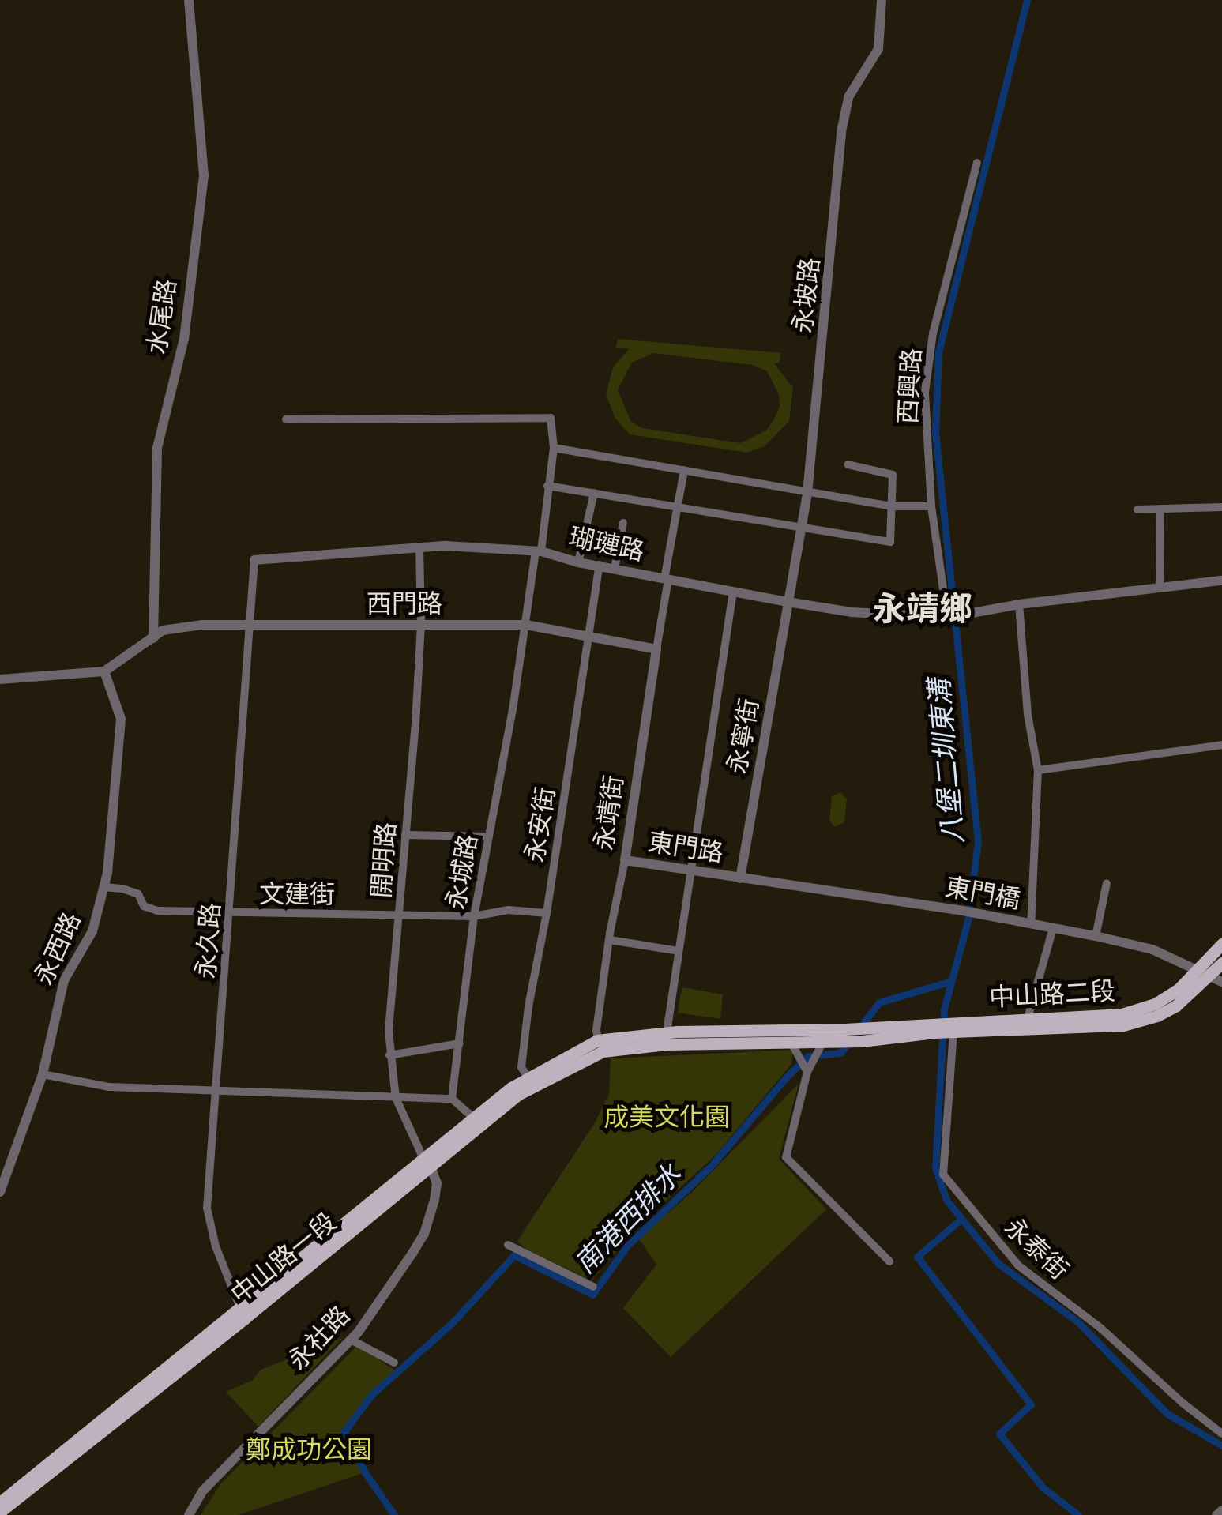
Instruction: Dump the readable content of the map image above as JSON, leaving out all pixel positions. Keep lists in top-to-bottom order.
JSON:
{
  "streets": {
    "main road": ["中山路二段", "中山路一段"],
    "street": [
      "永坡路",
      "水尾路",
      "西興路",
      "瑚璉路",
      "西門路",
      "永寧街",
      "永靖街",
      "永安街",
      "東門路",
      "開明路",
      "永城路",
      "東門橋",
      "文建街",
      "永久路",
      "永西路",
      "永泰街",
      "永社路"
    ]
  },
  "crossings": [
    ["永坡路", "瑚璉路"],
    ["永坡路", "永寧街"],
    ["水尾路", "西門路"],
    ["西興路", "瑚璉路"],
    ["瑚璉路", "永寧街"],
    ["瑚璉路", "永靖街"],
    ["瑚璉路", "永安街"],
    ["瑚璉路", "開明路"],
    ["瑚璉路", "永城路"],
    ["瑚璉路", "永久路"],
    ["西門路", "永靖街"],
    ["西門路", "永安街"],
    ["西門路", "開明路"],
    ["西門路", "永城路"],
    ["西門路", "永久路"],
    ["西門路", "永西路"],
    ["永寧街", "東門路"],
    ["永寧街", "東門橋"],
    ["永靖街", "東門路"],
    ["永靖街", "中山路一段"],
    ["永安街", "文建街"],
    ["永安街", "中山路一段"],
    ["東門路", "東門橋"],
    ["開明路", "文建街"],
    ["開明路", "中山路一段"],
    ["開明路", "永社路"],
    ["永城路", "文建街"],
    ["東門橋", "中山路二段"],
    ["文建街", "永久路"],
    ["文建街", "永西路"],
    ["永久路", "中山路一段"],
    ["中山路二段", "永泰街"],
    ["中山路一段", "永社路"]
  ],
  "districts": ["永靖鄉"],
  "water": ["八堡二圳東溝", "南港西排水"],
  "parks": ["成美文化園", "鄭成功公園"]
}
